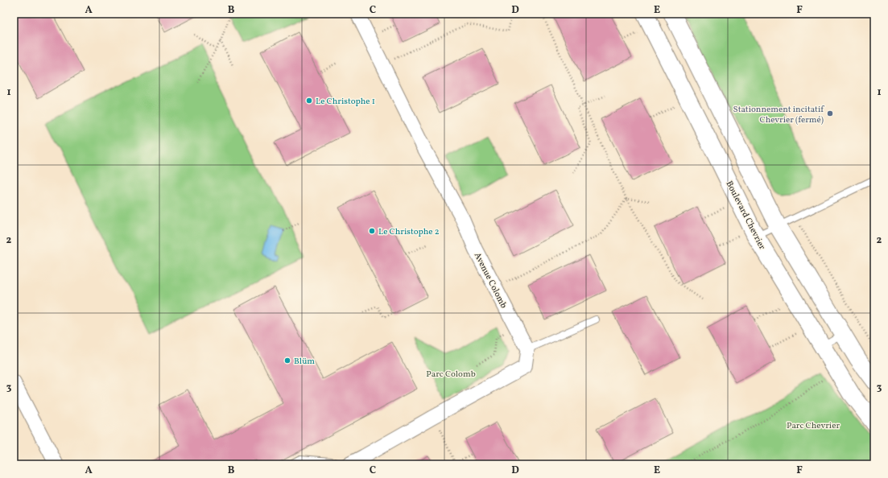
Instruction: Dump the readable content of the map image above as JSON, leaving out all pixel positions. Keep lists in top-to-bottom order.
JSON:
{
  "streets": {
    "street": ["Boulevard Chevrier", "Avenue Colomb"]
  },
  "parks": ["Parc Colomb", "Parc Chevrier"],
  "places": [
    "Le Christophe 1",
    "Stationnement incitatif Chevrier (fermé)",
    "Le Christophe 2",
    "Blüm"
  ],
  "grid": {
    "columns": [
      "A",
      "B",
      "C",
      "D",
      "E",
      "F"
    ],
    "rows": ["1", "2", "3"]
  }
}
